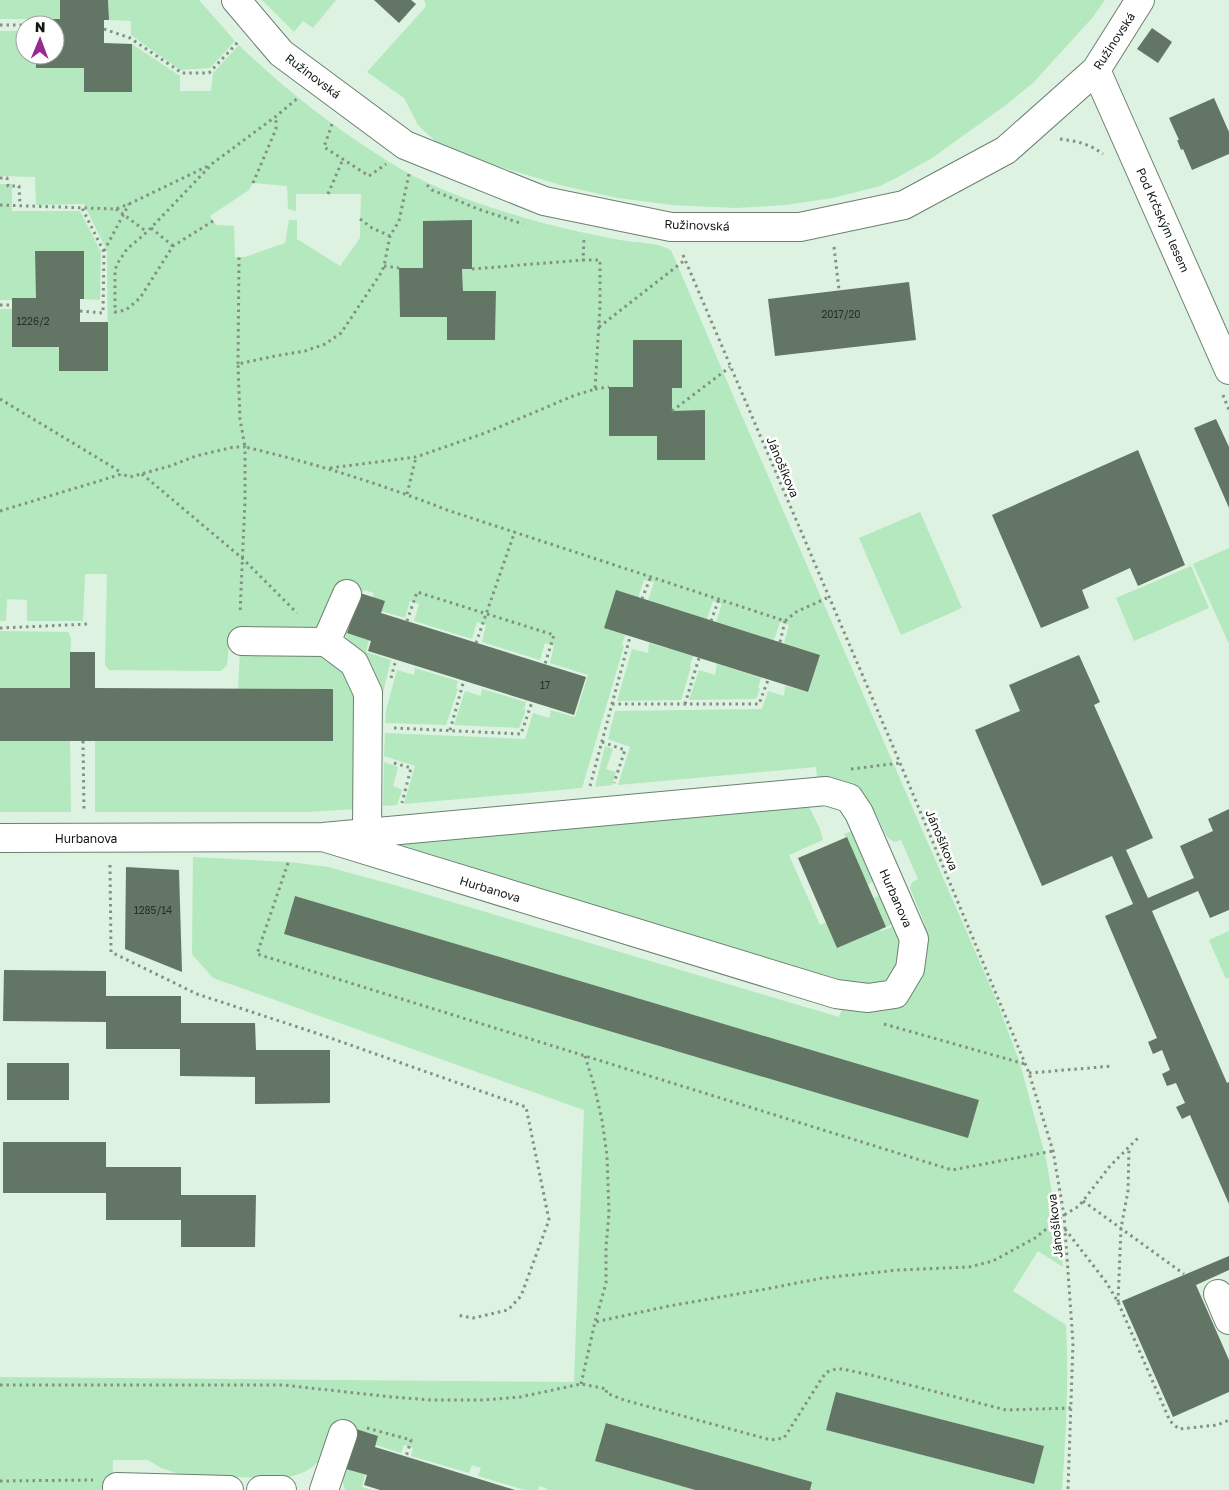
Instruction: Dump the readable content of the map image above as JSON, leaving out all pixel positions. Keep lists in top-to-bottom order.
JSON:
{
  "streets": {
    "street": ["Ružinovská", "Pod Krčským lesem", "Hurbanova"],
    "path": ["Jánošíkova"]
  },
  "crossings": [
    ["Ružinovská", "Pod Krčským lesem"],
    ["Ružinovská", "Jánošíkova"]
  ],
  "house_numbers": [
    "2017/20",
    "1226/2",
    "17",
    "1285/14"
  ],
  "north": "top"
}
